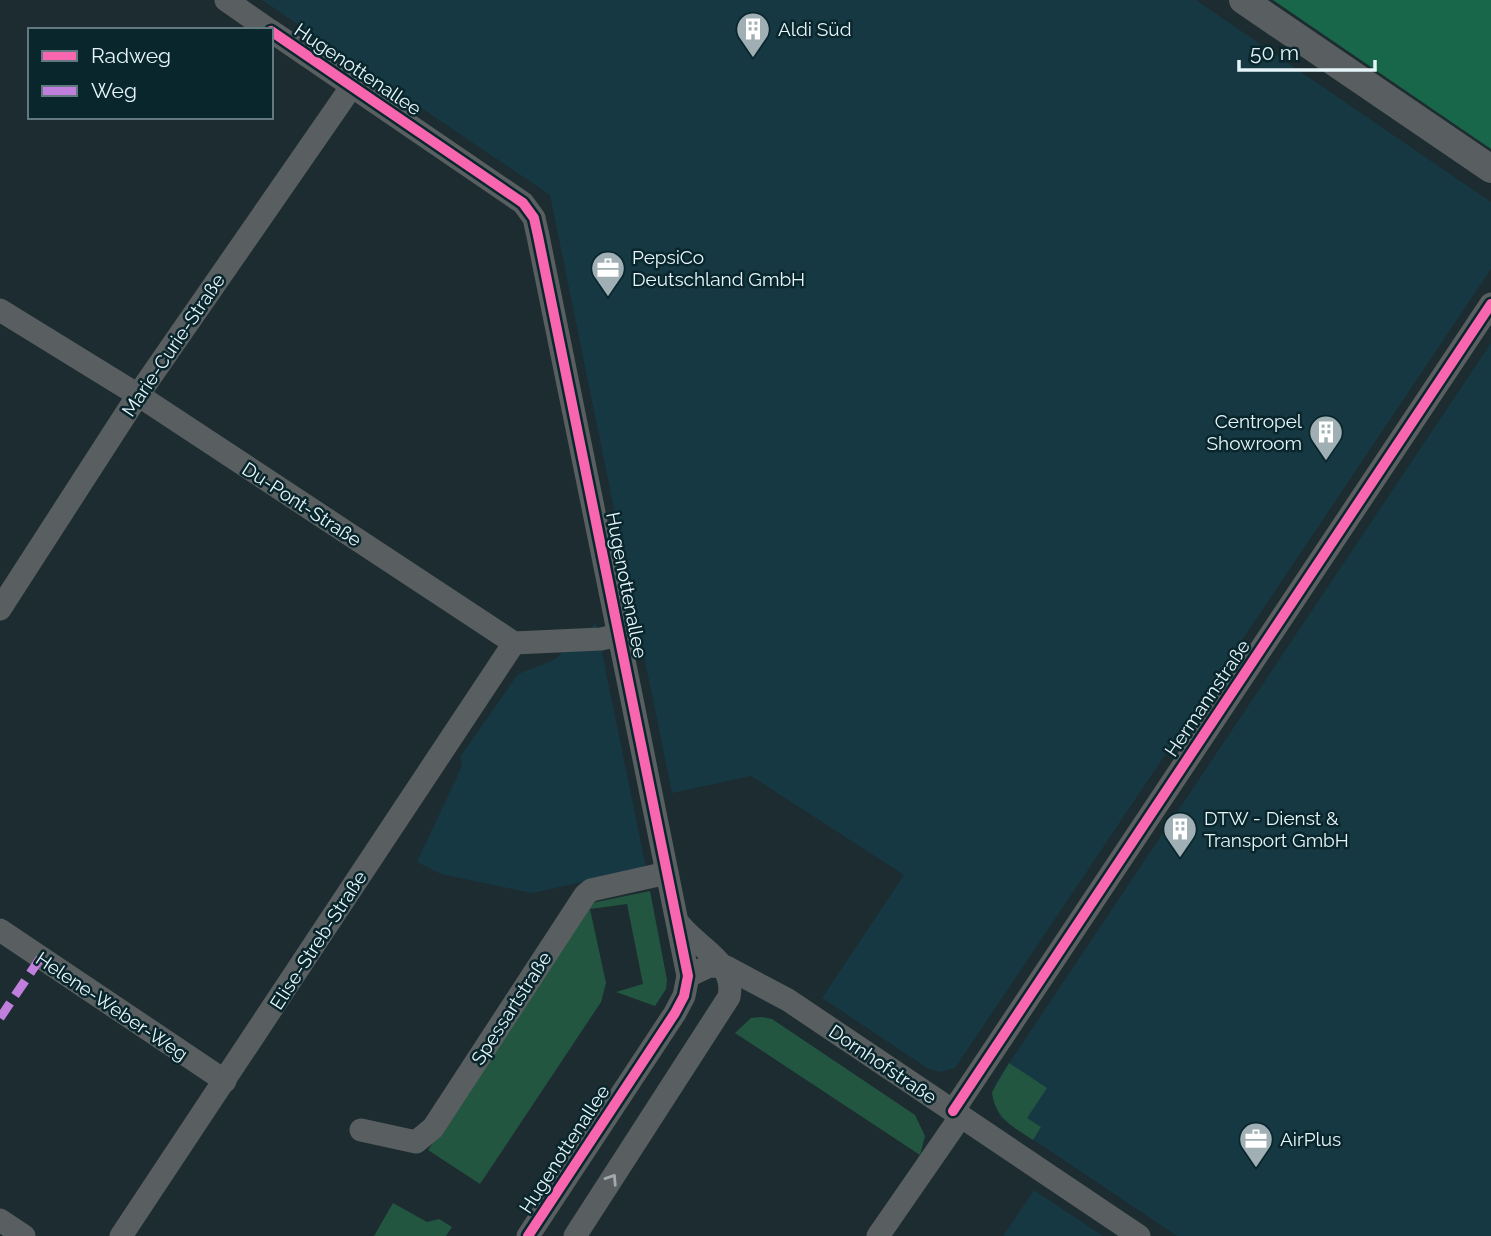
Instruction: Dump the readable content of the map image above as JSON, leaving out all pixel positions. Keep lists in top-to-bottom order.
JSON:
{
  "streets": {
    "street": [
      "Hugenottenallee",
      "Marie-Curie-Straße",
      "Du-Pont-Straße",
      "Hermannstraße",
      "Elise-Streb-Straße",
      "Helene-Weber-Weg",
      "Spessartstraße",
      "Dornhofstraße"
    ]
  },
  "crossings": [
    ["Hugenottenallee", "Marie-Curie-Straße"],
    ["Hugenottenallee", "Spessartstraße"],
    ["Marie-Curie-Straße", "Du-Pont-Straße"],
    ["Du-Pont-Straße", "Elise-Streb-Straße"],
    ["Hermannstraße", "Dornhofstraße"],
    ["Elise-Streb-Straße", "Helene-Weber-Weg"]
  ],
  "places": {
    "building": ["Aldi Süd", "Centropel Showroom", "DTW - Dienst & Transport GmbH"],
    "office": ["PepsiCo Deutschland GmbH", "AirPlus"]
  },
  "legend": ["Radweg", "Weg"],
  "scale_bar": "50 m"
}
